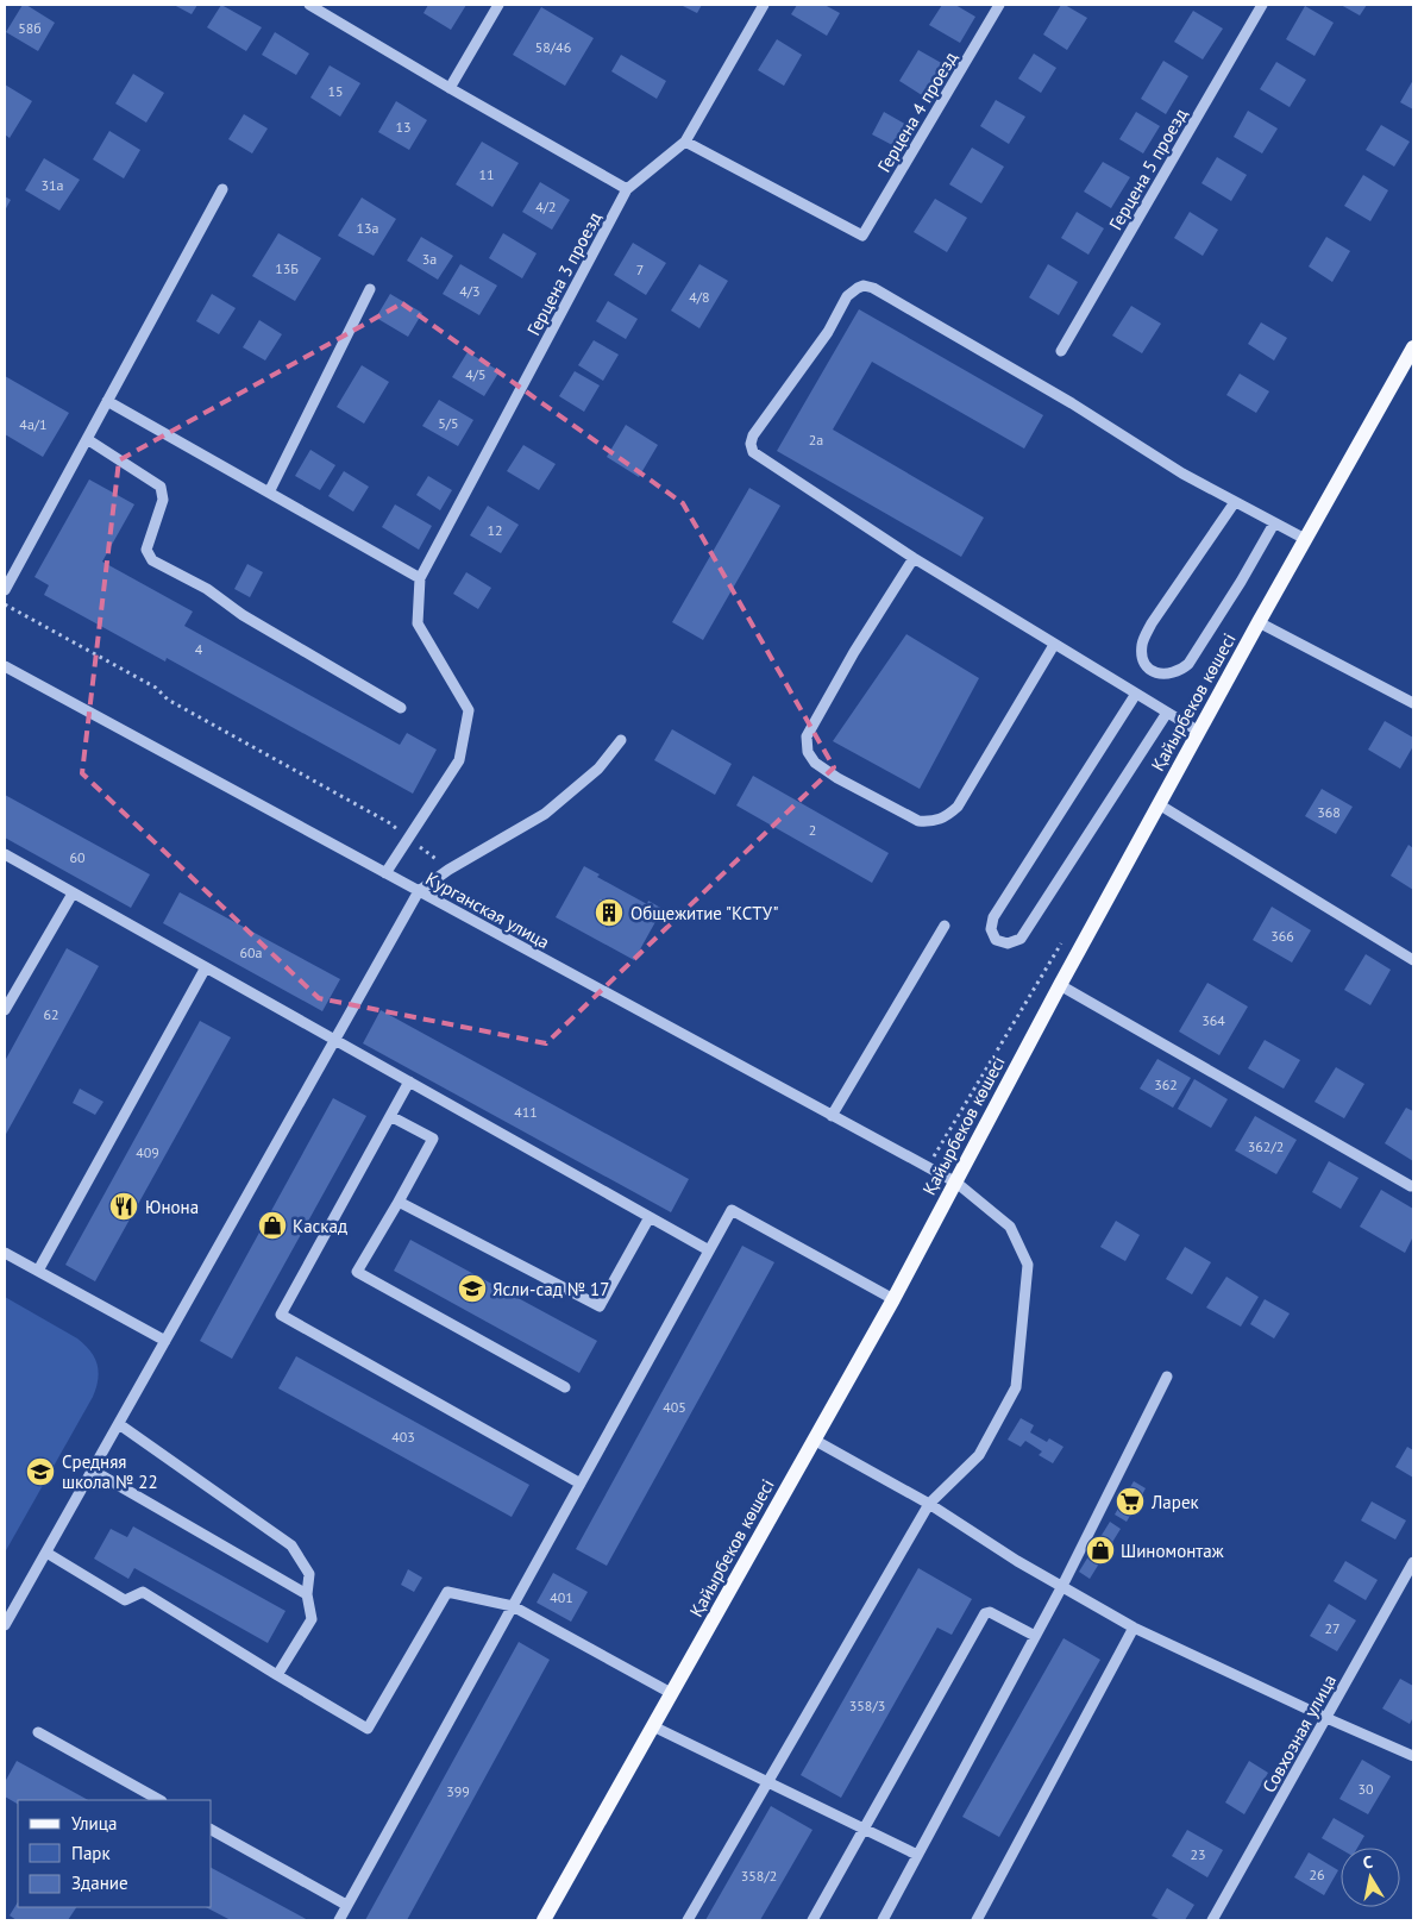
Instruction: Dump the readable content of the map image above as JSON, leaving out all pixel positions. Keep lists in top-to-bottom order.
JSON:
{
  "streets": {
    "main road": ["Қайырбеков көшесі"],
    "street": [
      "Герцена 4 проезд",
      "Герцена 5 проезд",
      "Герцена 3 проезд",
      "Курганская улица",
      "Совхозная улица"
    ]
  },
  "crossings": [
    ["Герцена 4 проезд", "Герцена 3 проезд"],
    ["Қайырбеков көшесі", "Курганская улица"]
  ],
  "places": {
    "building": ["Общежитие \"КСТУ\""],
    "restaurant": ["Юнона"],
    "shop": ["Каскад", "Шиномонтаж"],
    "school or university": ["Ясли-сад № 17", "Средняя школа № 22"],
    "supermarket": ["Ларек"]
  },
  "house_numbers": [
    "58б",
    "58/46",
    "15",
    "13",
    "11",
    "31а",
    "4/2",
    "13а",
    "3а",
    "13Б",
    "7",
    "4/3",
    "4/8",
    "4/5",
    "5/5",
    "4а/1",
    "2а",
    "12",
    "4",
    "368",
    "2",
    "60",
    "366",
    "60а",
    "62",
    "364",
    "362",
    "411",
    "362/2",
    "409",
    "405",
    "403",
    "401",
    "27",
    "358/3",
    "30",
    "399",
    "23",
    "26",
    "358/2"
  ],
  "legend": ["Улица", "Парк", "Здание"],
  "north": "top"
}
